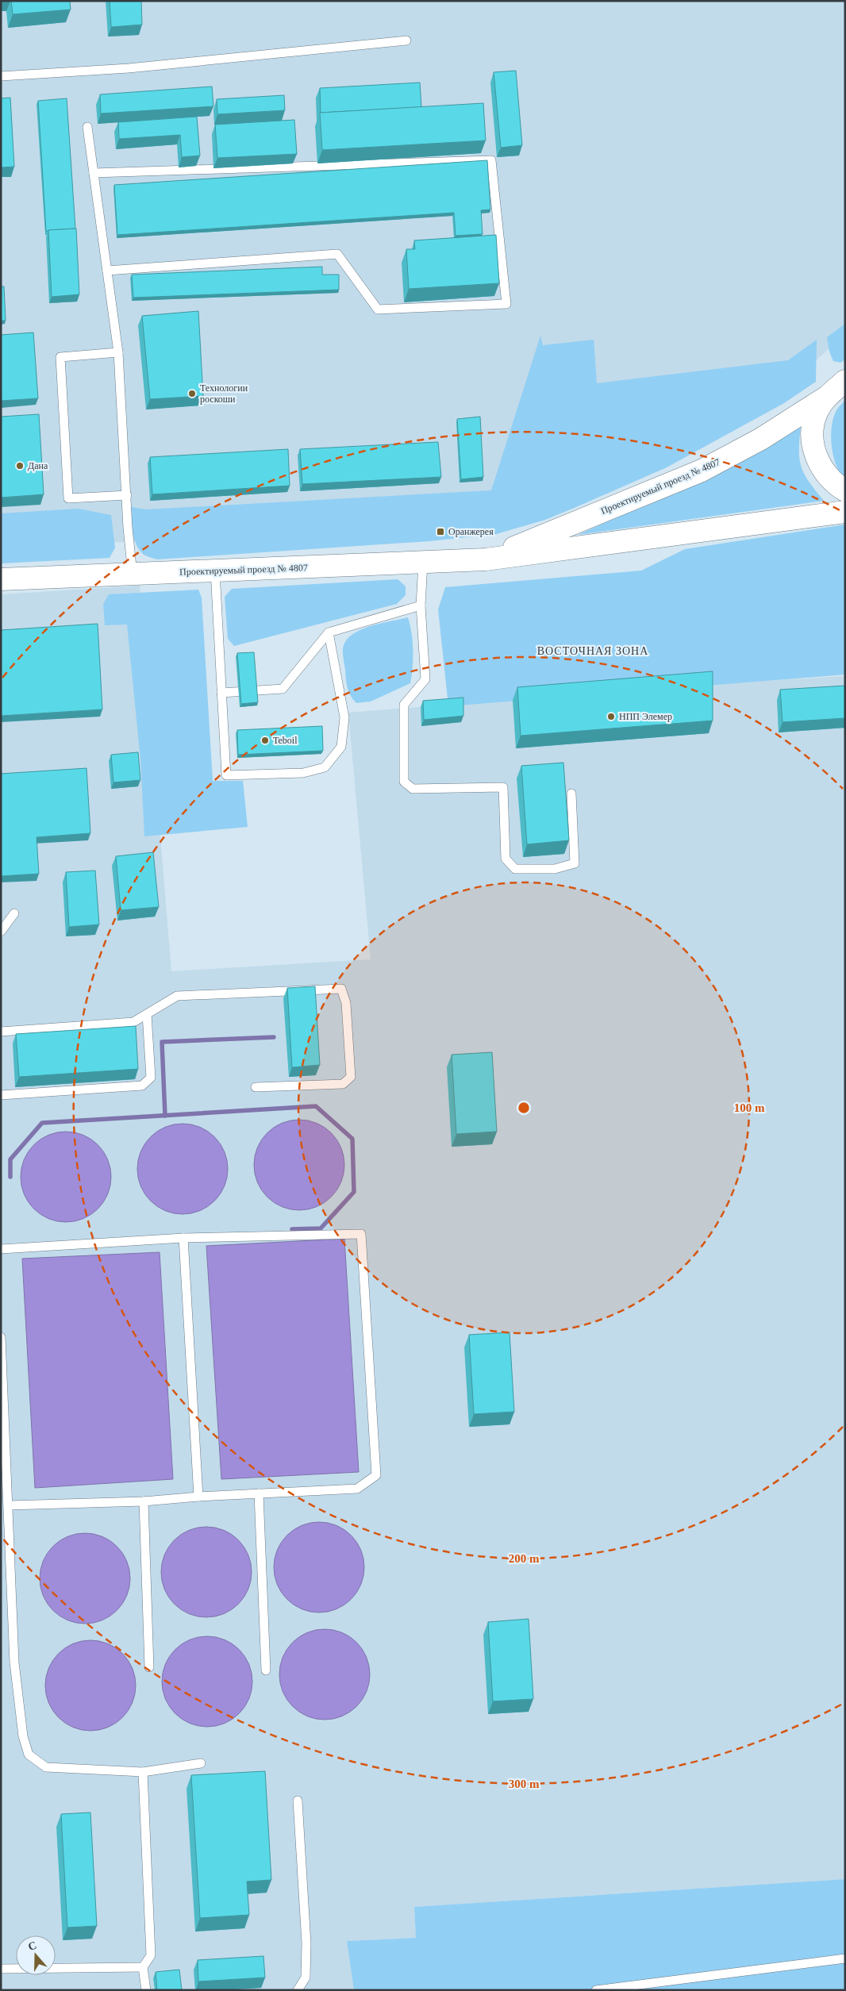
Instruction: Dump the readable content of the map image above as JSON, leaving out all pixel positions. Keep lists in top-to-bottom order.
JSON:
{
  "streets": {
    "main road": ["Проектируемый проезд № 4807"]
  },
  "districts": ["ВОСТОЧНАЯ ЗОНА"],
  "places": {
    "other": [
      "Технологии роскоши",
      "Дана",
      "НПП Элемер",
      "Teboil"
    ],
    "transit": ["Оранжерея"]
  },
  "north": "top",
  "rings": ["100 m", "200 m", "300 m"]
}
